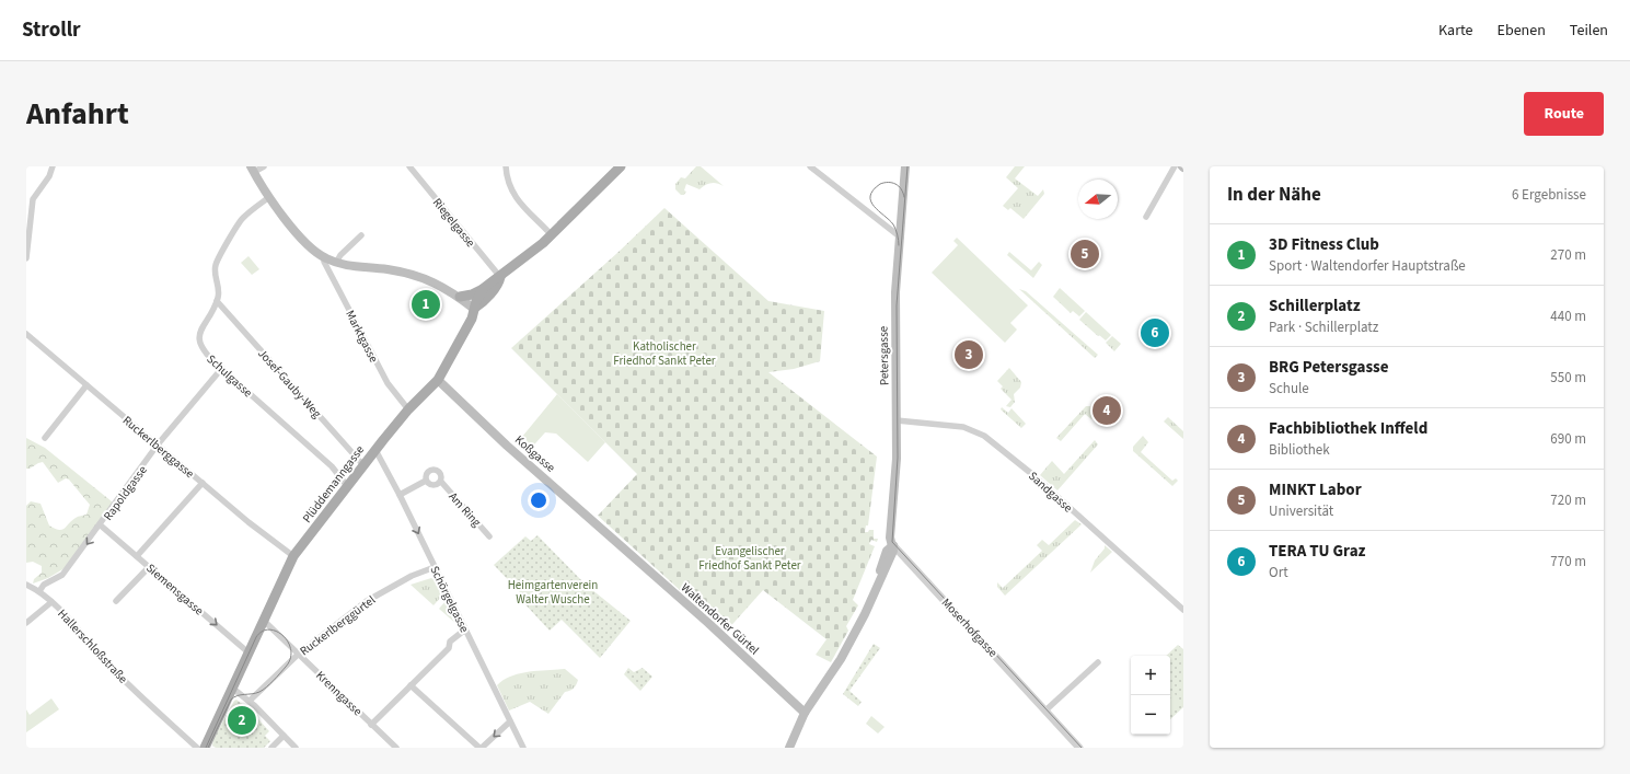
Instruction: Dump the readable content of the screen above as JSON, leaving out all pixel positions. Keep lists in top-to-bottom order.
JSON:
{
  "streets": {
    "main road": [
      "Petersgasse",
      "Koßgasse",
      "Plüddemanngasse",
      "Waltendorfer Gürtel"
    ],
    "street": [
      "Riegelgasse",
      "Marktgasse",
      "Schulgasse",
      "Josef-Gauby-Weg",
      "Ruckerlberggasse",
      "Sandgasse",
      "Rapoldgasse",
      "Am Ring",
      "Siemensgasse",
      "Schörgelgasse",
      "Ruckerlberggürtel",
      "Moserhofgasse",
      "Hallerschloßstraße",
      "Krenngasse"
    ]
  },
  "crossings": [
    ["Riegelgasse", "Plüddemanngasse"],
    ["Marktgasse", "Plüddemanngasse"],
    ["Petersgasse", "Sandgasse"],
    ["Petersgasse", "Waltendorfer Gürtel"],
    ["Petersgasse", "Moserhofgasse"],
    ["Schulgasse", "Josef-Gauby-Weg"],
    ["Schulgasse", "Plüddemanngasse"],
    ["Schulgasse", "Rapoldgasse"],
    ["Josef-Gauby-Weg", "Plüddemanngasse"],
    ["Ruckerlberggasse", "Plüddemanngasse"],
    ["Ruckerlberggasse", "Rapoldgasse"],
    ["Koßgasse", "Plüddemanngasse"],
    ["Koßgasse", "Waltendorfer Gürtel"],
    ["Plüddemanngasse", "Siemensgasse"],
    ["Plüddemanngasse", "Schörgelgasse"],
    ["Plüddemanngasse", "Krenngasse"],
    ["Rapoldgasse", "Siemensgasse"],
    ["Rapoldgasse", "Hallerschloßstraße"],
    ["Am Ring", "Schörgelgasse"],
    ["Schörgelgasse", "Ruckerlberggürtel"],
    ["Ruckerlberggürtel", "Krenngasse"]
  ],
  "one_way": ["Siemensgasse"],
  "parks": ["Katholischer Friedhof Sankt Peter", "Evangelischer Friedhof Sankt Peter", "Heimgartenverein Walter Wusche"],
  "north": "left",
  "page": {
    "header": "Strollr",
    "nav": ["Karte", "Ebenen", "Teilen"],
    "title": "Anfahrt",
    "buttons": "Route",
    "heading": ["In der Nähe", "6 Ergebnisse"],
    "list": [
      {
        "mark": "1",
        "name": "3D Fitness Club",
        "note": "Sport · Waltendorfer Hauptstraße",
        "value": "270 m"
      },
      {
        "mark": "2",
        "name": "Schillerplatz",
        "note": "Park · Schillerplatz",
        "value": "440 m"
      },
      {
        "mark": "3",
        "name": "BRG Petersgasse",
        "note": "Schule",
        "value": "550 m"
      },
      {
        "mark": "4",
        "name": "Fachbibliothek Inffeld",
        "note": "Bibliothek",
        "value": "690 m"
      },
      {
        "mark": "5",
        "name": "MINKT Labor",
        "note": "Universität",
        "value": "720 m"
      },
      {
        "mark": "6",
        "name": "TERA TU Graz",
        "note": "Ort",
        "value": "770 m"
      }
    ],
    "pins": [
      "5",
      "1",
      "6",
      "3",
      "4",
      "2"
    ],
    "map_buttons": ["+", "−"]
  }
}
